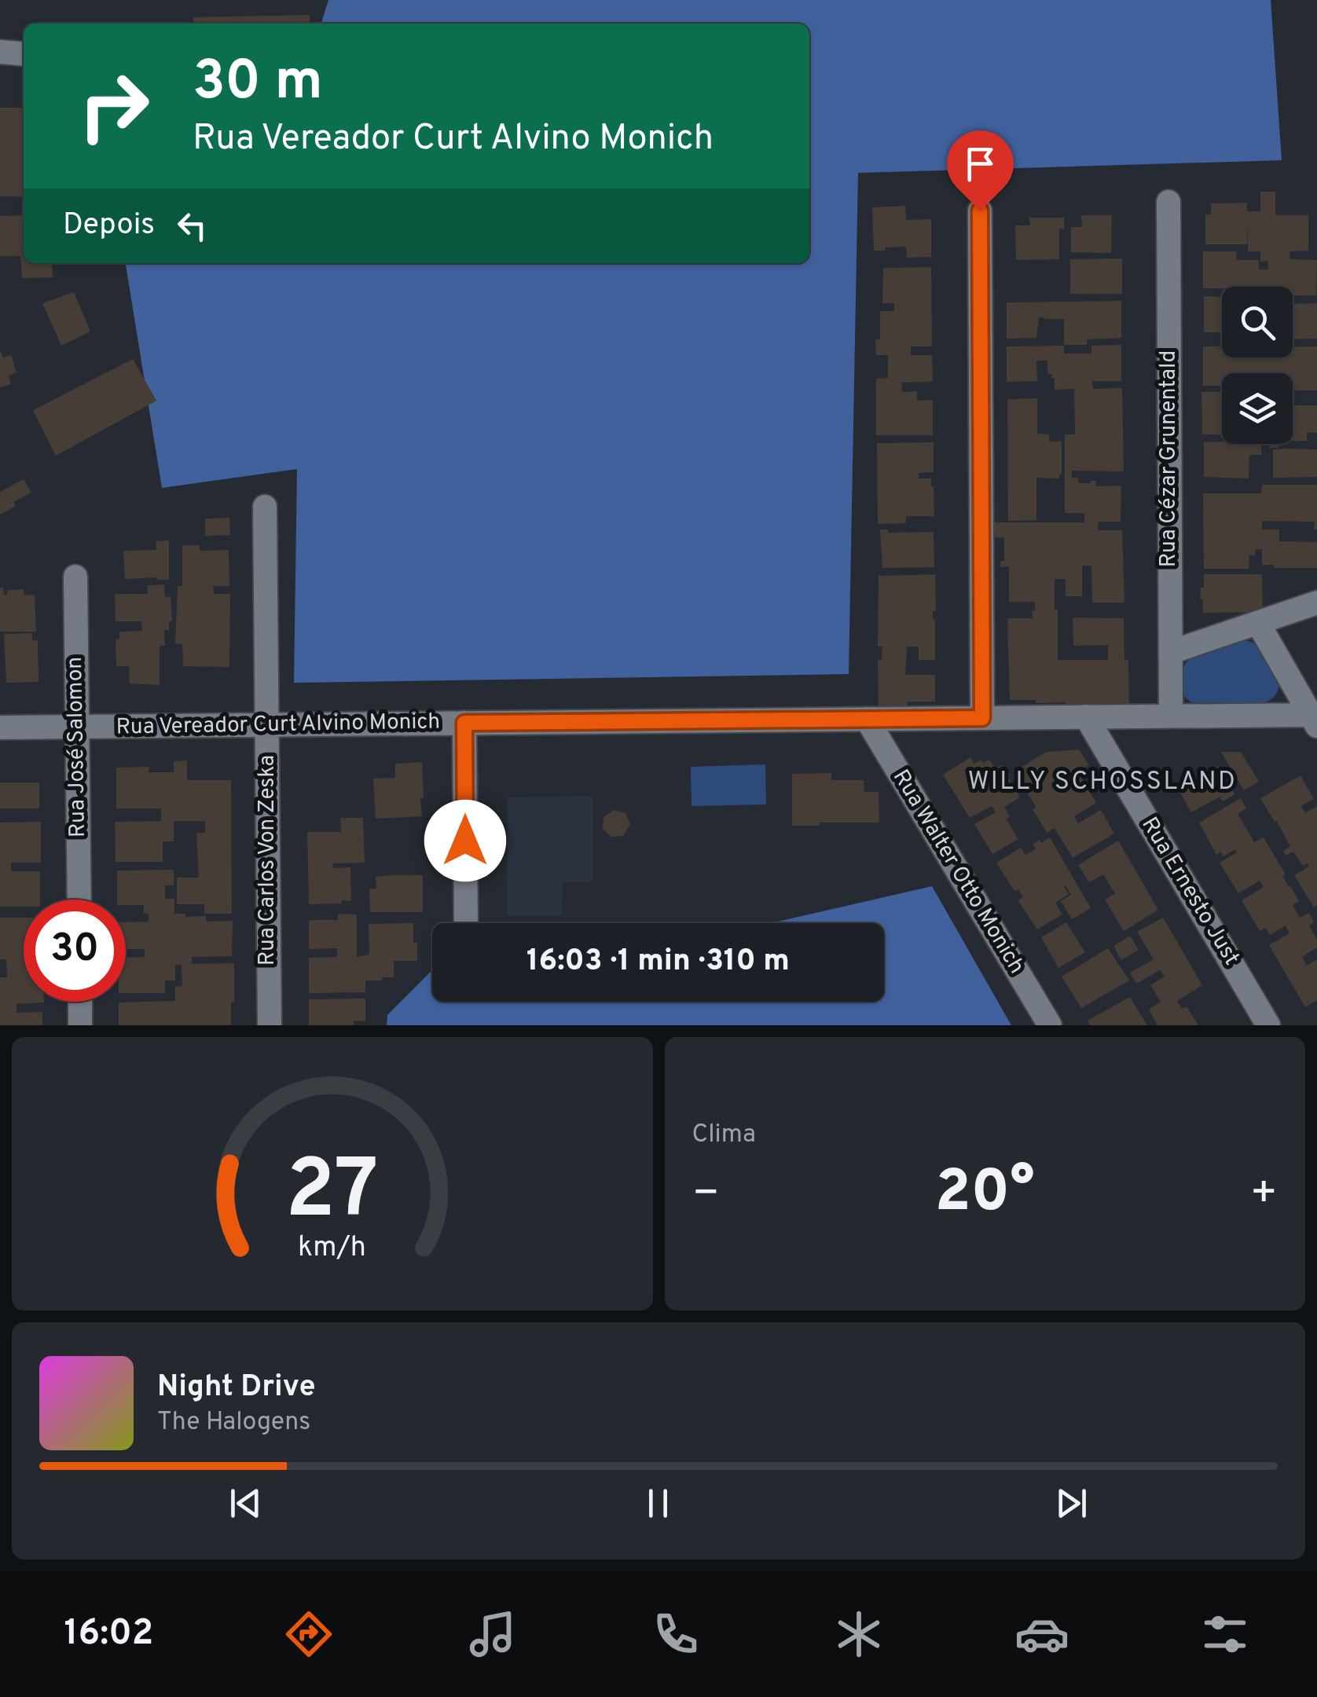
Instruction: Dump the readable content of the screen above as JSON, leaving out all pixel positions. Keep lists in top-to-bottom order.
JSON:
{
  "streets": {
    "street": [
      "Rua Cézar Grunentald",
      "Rua Vereador Curt Alvino Monich",
      "Rua José Salomon",
      "Rua Carlos Von Zeska",
      "Rua Walter Otto Monich",
      "Rua Ernesto Just"
    ]
  },
  "crossings": [
    ["Rua Cézar Grunentald", "Rua Vereador Curt Alvino Monich"],
    ["Rua Vereador Curt Alvino Monich", "Rua José Salomon"],
    ["Rua Vereador Curt Alvino Monich", "Rua Carlos Von Zeska"],
    ["Rua Vereador Curt Alvino Monich", "Rua Walter Otto Monich"],
    ["Rua Vereador Curt Alvino Monich", "Rua Ernesto Just"]
  ],
  "districts": ["WILLY SCHOSSLAND"],
  "page": {
    "turn": ["30 m", "Rua Vereador Curt Alvino Monich"],
    "then": "Depois",
    "limit": "30",
    "trip": "16:03 · 1 min · 310 m",
    "tile": "Clima",
    "heat": ["−", "20°", "+"],
    "song": ["Night Drive", "The Halogens"],
    "tabs": "16:02",
    "gauge": ["27", "km/h"]
  }
}
